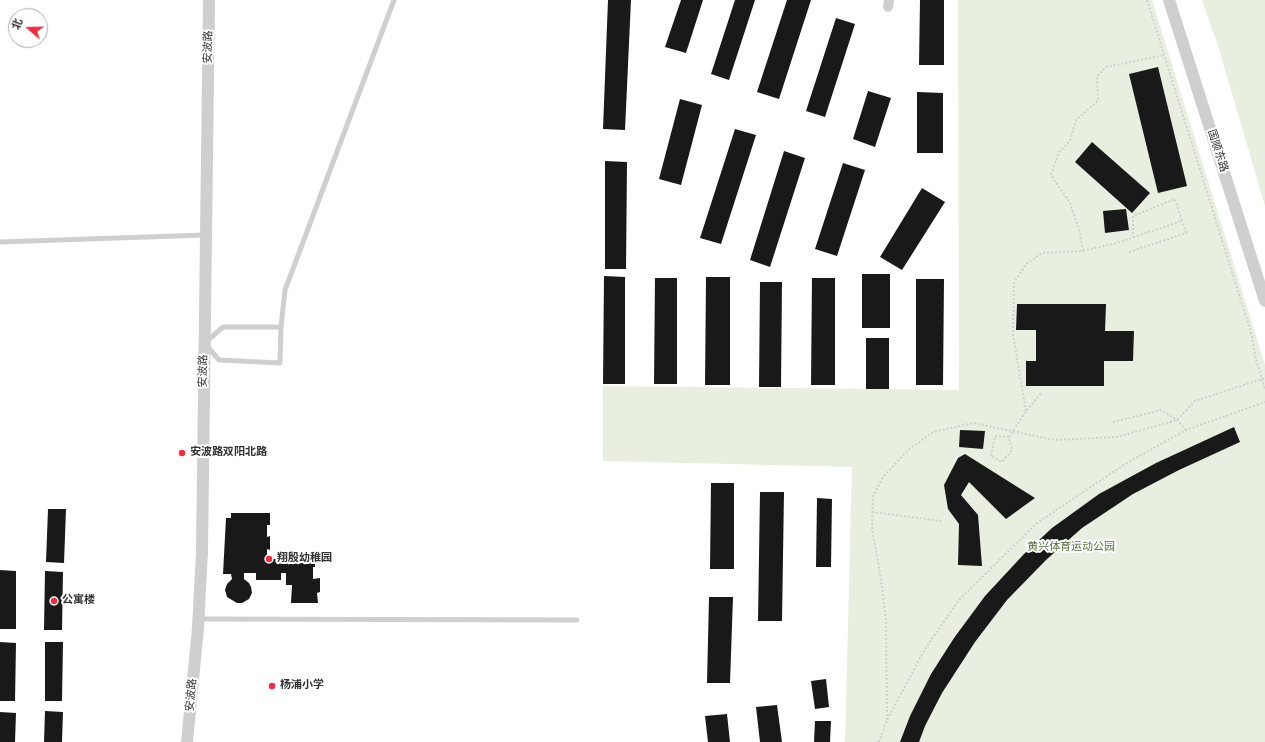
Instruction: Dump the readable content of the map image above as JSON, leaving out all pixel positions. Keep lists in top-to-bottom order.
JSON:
{
  "streets": {
    "street": ["安波路", "国顺东路"]
  },
  "parks": ["黄兴体育运动公园"],
  "places": [
    "安波路双阳北路",
    "翔殷幼稚园",
    "公寓楼",
    "杨浦小学"
  ],
  "north": "left"
}
